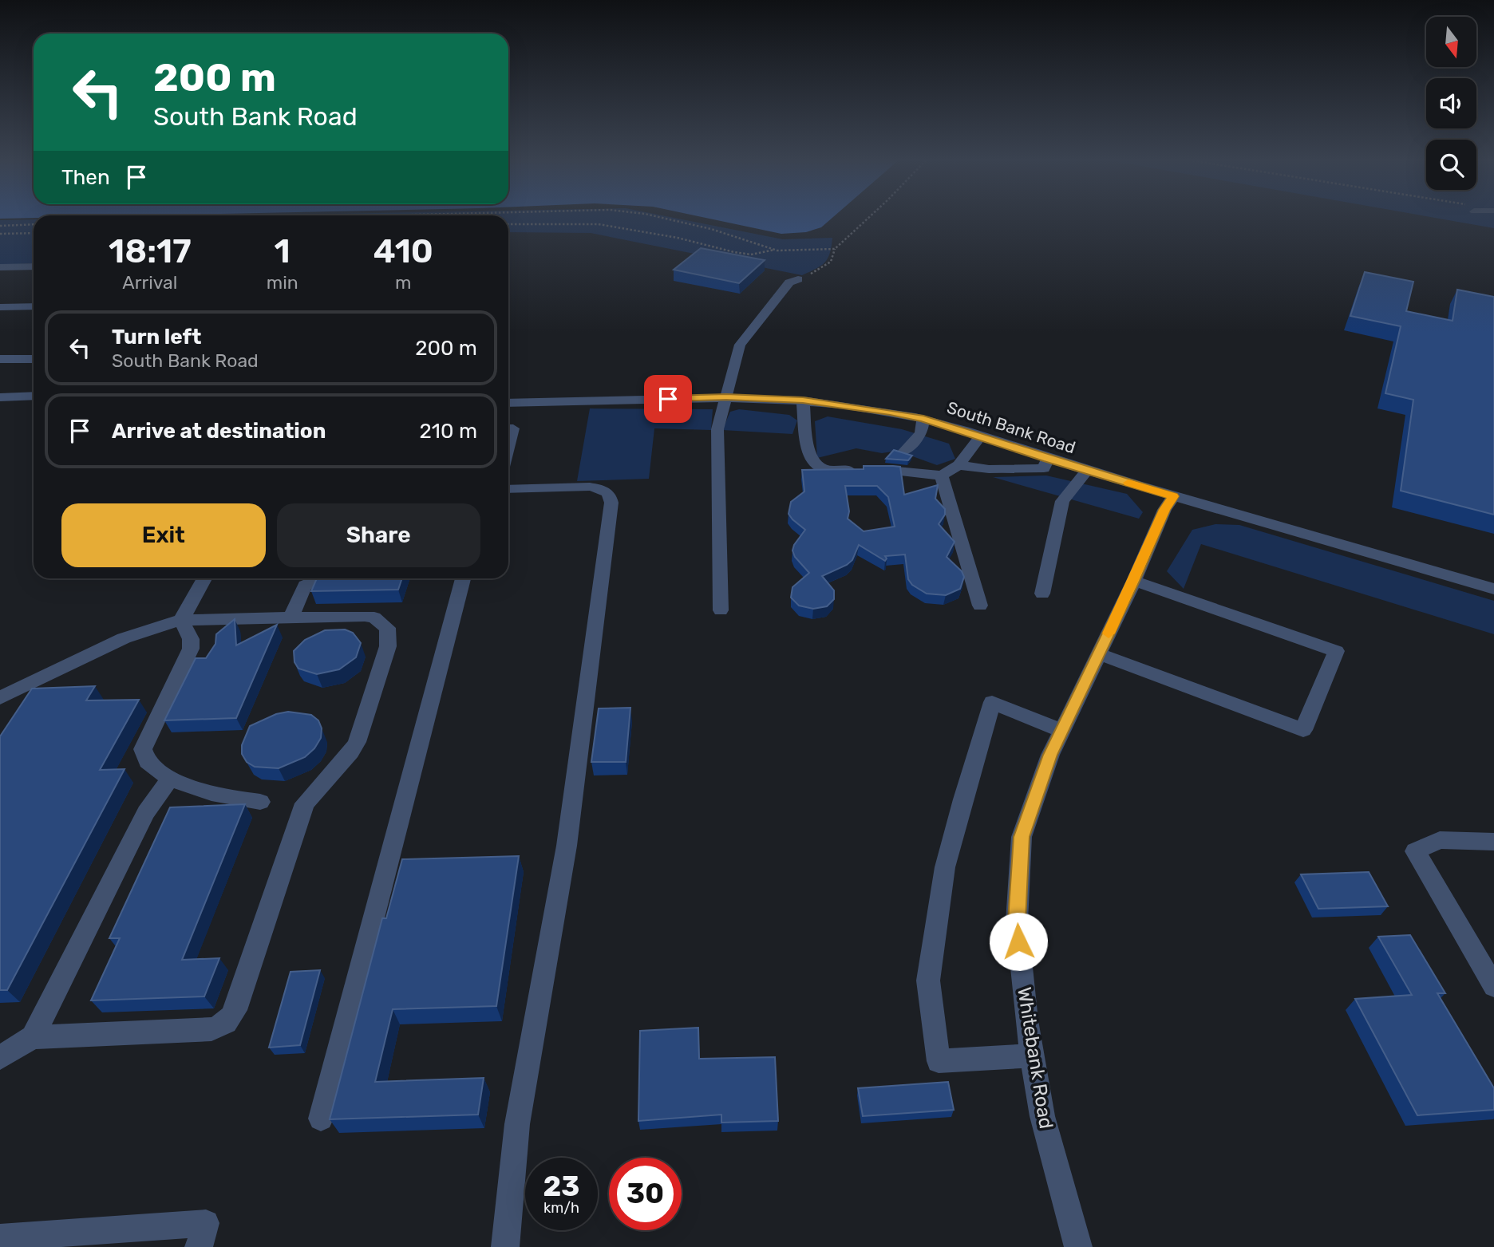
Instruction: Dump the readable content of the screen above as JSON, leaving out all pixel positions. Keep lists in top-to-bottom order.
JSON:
{
  "streets": {
    "street": ["South Bank Road", "Whitebank Road"]
  },
  "crossings": [
    ["South Bank Road", "Whitebank Road"]
  ],
  "north": "bottom",
  "page": {
    "turn": ["200 m", "South Bank Road"],
    "then": "Then",
    "eta": [
      "18:17",
      "Arrival",
      "1",
      "min",
      "410",
      "m"
    ],
    "list": [
      {
        "name": "Turn left",
        "note": "South Bank Road",
        "value": "200 m"
      },
      {
        "name": "Arrive at destination",
        "value": "210 m"
      }
    ],
    "buttons": ["Exit", "Share"],
    "speed": "23 km/h",
    "limit": "30"
  }
}
